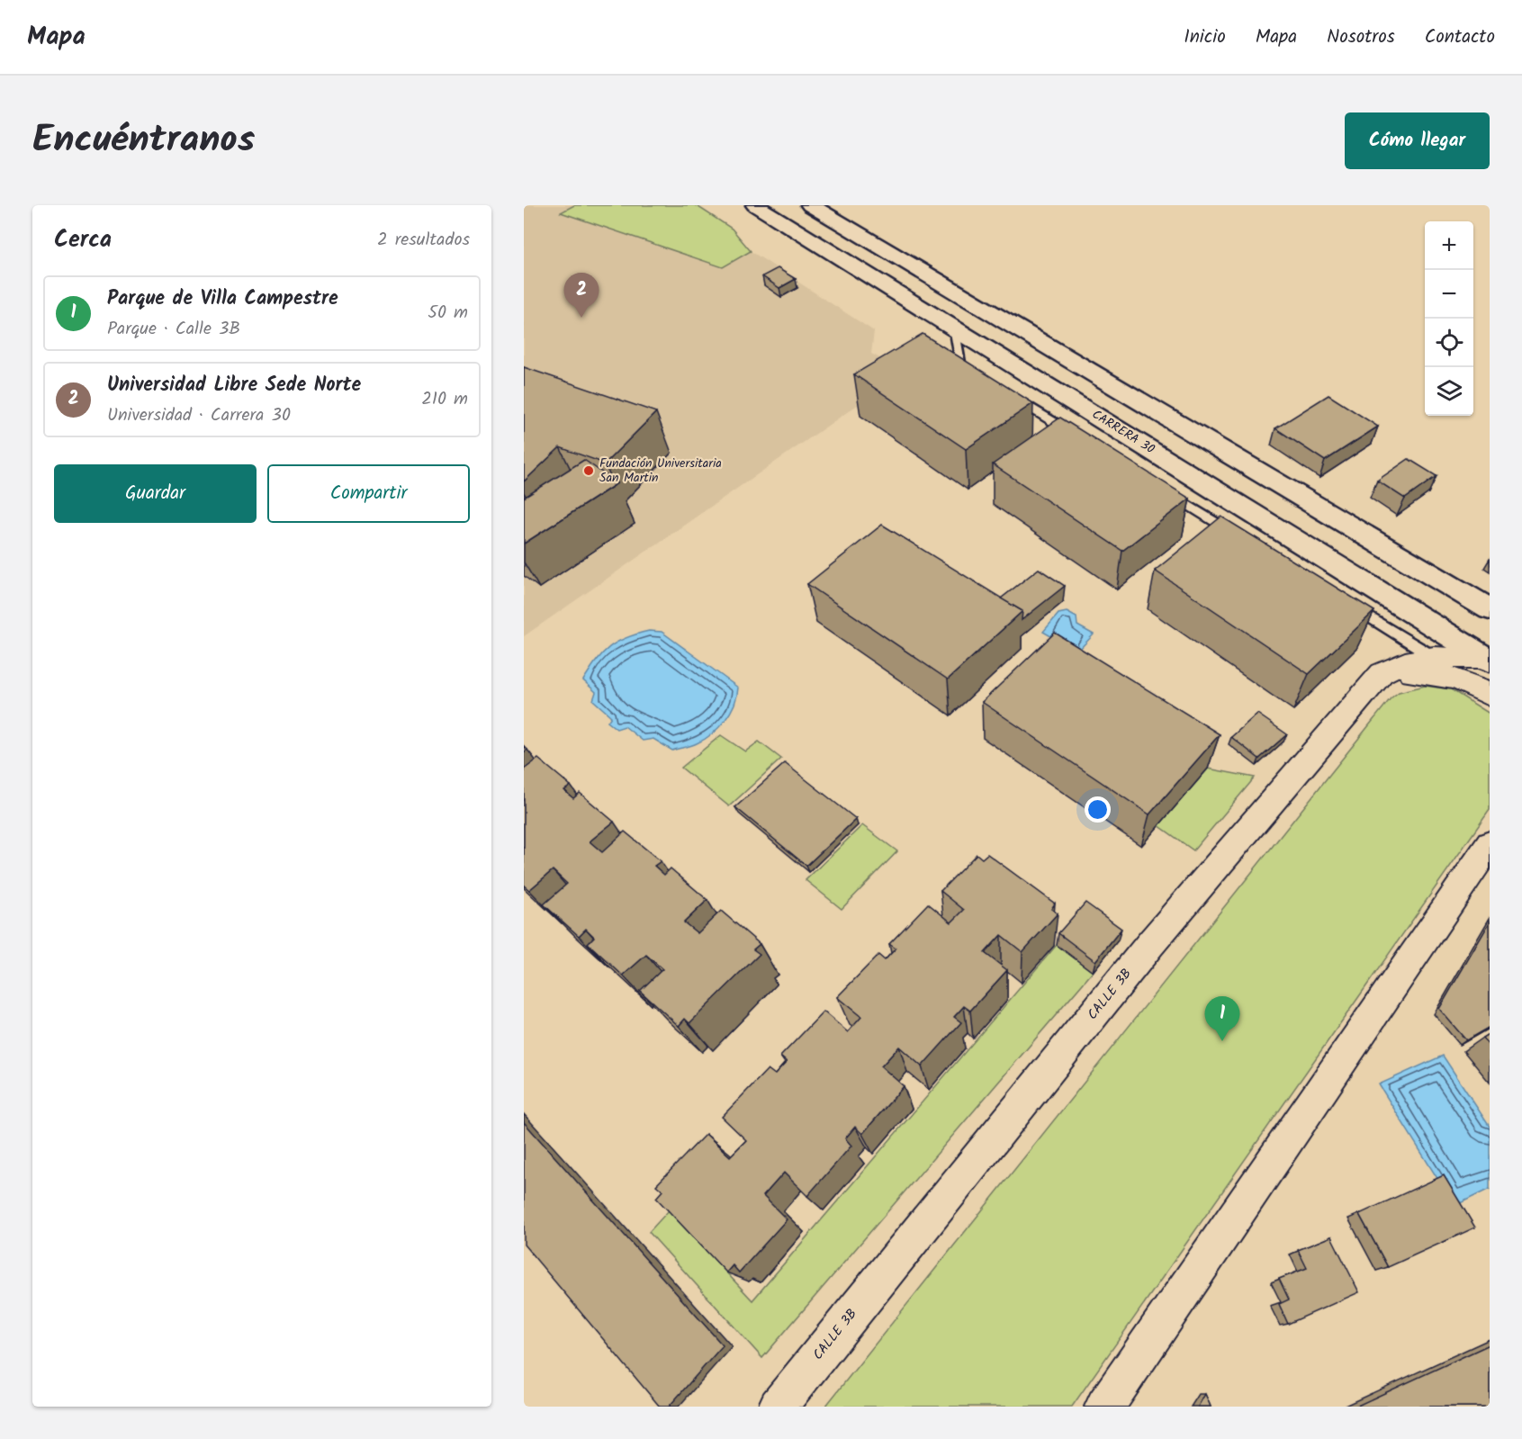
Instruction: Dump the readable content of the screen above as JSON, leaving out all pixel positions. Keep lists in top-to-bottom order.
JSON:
{
  "streets": {
    "main road": ["CARRERA 30"],
    "street": ["CALLE 3B"]
  },
  "crossings": [
    ["CARRERA 30", "CALLE 3B"]
  ],
  "places": ["Fundación Universitaria San Martin"],
  "page": {
    "header": "Mapa",
    "nav": [
      "Inicio",
      "Mapa",
      "Nosotros",
      "Contacto"
    ],
    "title": "Encuéntranos",
    "buttons": [
      "Cómo llegar",
      ["Guardar", "Compartir"]
    ],
    "heading": ["Cerca", "2 resultados"],
    "map_buttons": ["+", "−"],
    "pins": ["2", "1"],
    "list": [
      {
        "mark": "1",
        "name": "Parque de Villa Campestre",
        "note": "Parque · Calle 3B",
        "value": "50 m"
      },
      {
        "mark": "2",
        "name": "Universidad Libre Sede Norte",
        "note": "Universidad · Carrera 30",
        "value": "210 m"
      }
    ]
  }
}
